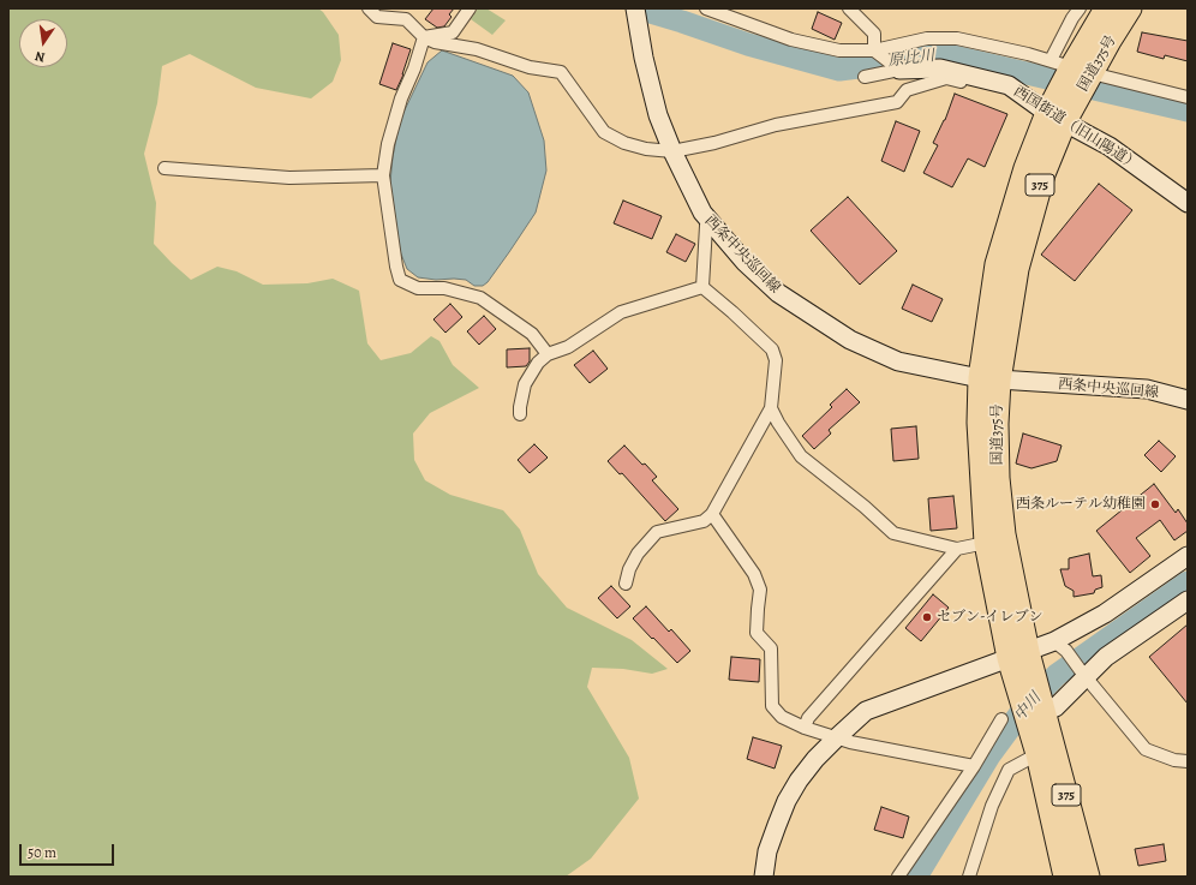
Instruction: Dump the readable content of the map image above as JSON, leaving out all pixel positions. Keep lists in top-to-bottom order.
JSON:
{
  "streets": {
    "highway": ["国道375号", "375"],
    "street": ["西国街道（旧山陽道）", "西条中央巡回線"]
  },
  "crossings": [
    ["国道375号", "西国街道（旧山陽道）"],
    ["国道375号", "西条中央巡回線"]
  ],
  "water": ["原比川", "中川"],
  "places": ["西条ルーテル幼稚園", "セブン-イレブン"],
  "scale_bar": "50 m",
  "north": "bottom"
}
